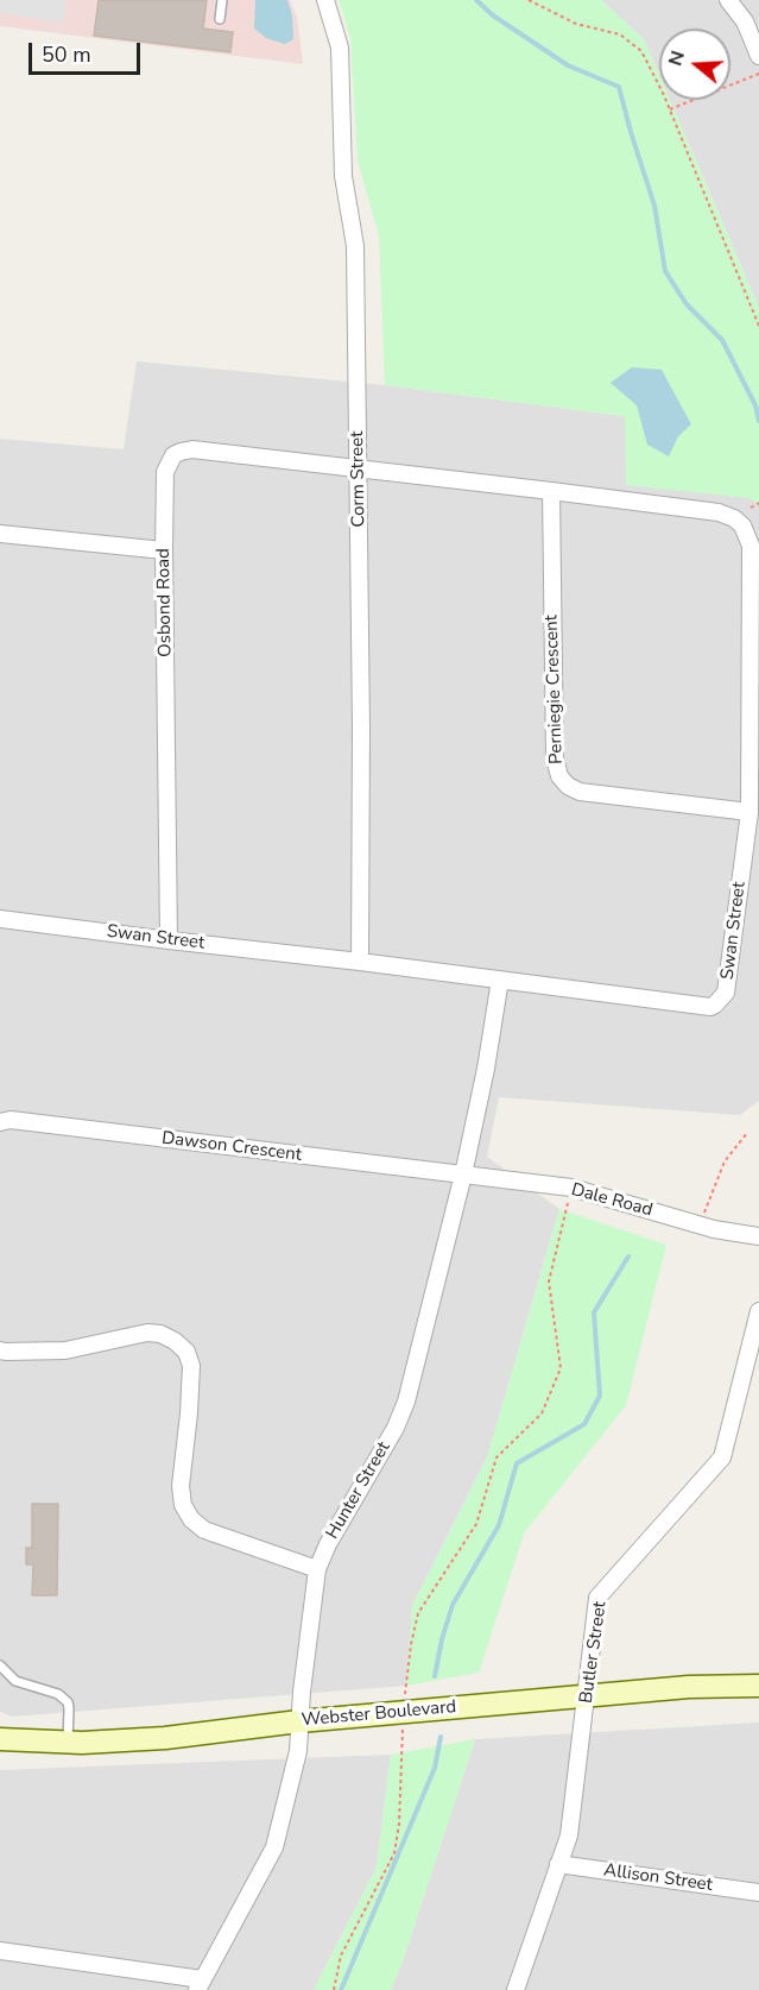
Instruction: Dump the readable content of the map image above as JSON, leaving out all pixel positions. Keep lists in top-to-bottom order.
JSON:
{
  "streets": {
    "street": [
      "Corm Street",
      "Osbond Road",
      "Perniegie Crescent",
      "Swan Street",
      "Dawson Crescent",
      "Dale Road",
      "Hunter Street",
      "Butler Street",
      "Webster Boulevard",
      "Allison Street"
    ]
  },
  "crossings": [
    ["Corm Street", "Osbond Road"],
    ["Corm Street", "Swan Street"],
    ["Osbond Road", "Swan Street"],
    ["Perniegie Crescent", "Swan Street"],
    ["Swan Street", "Hunter Street"],
    ["Dawson Crescent", "Dale Road"],
    ["Dawson Crescent", "Hunter Street"],
    ["Dale Road", "Hunter Street"],
    ["Hunter Street", "Webster Boulevard"],
    ["Butler Street", "Webster Boulevard"],
    ["Butler Street", "Allison Street"]
  ],
  "scale_bar": "50 m",
  "north": "left"
}
